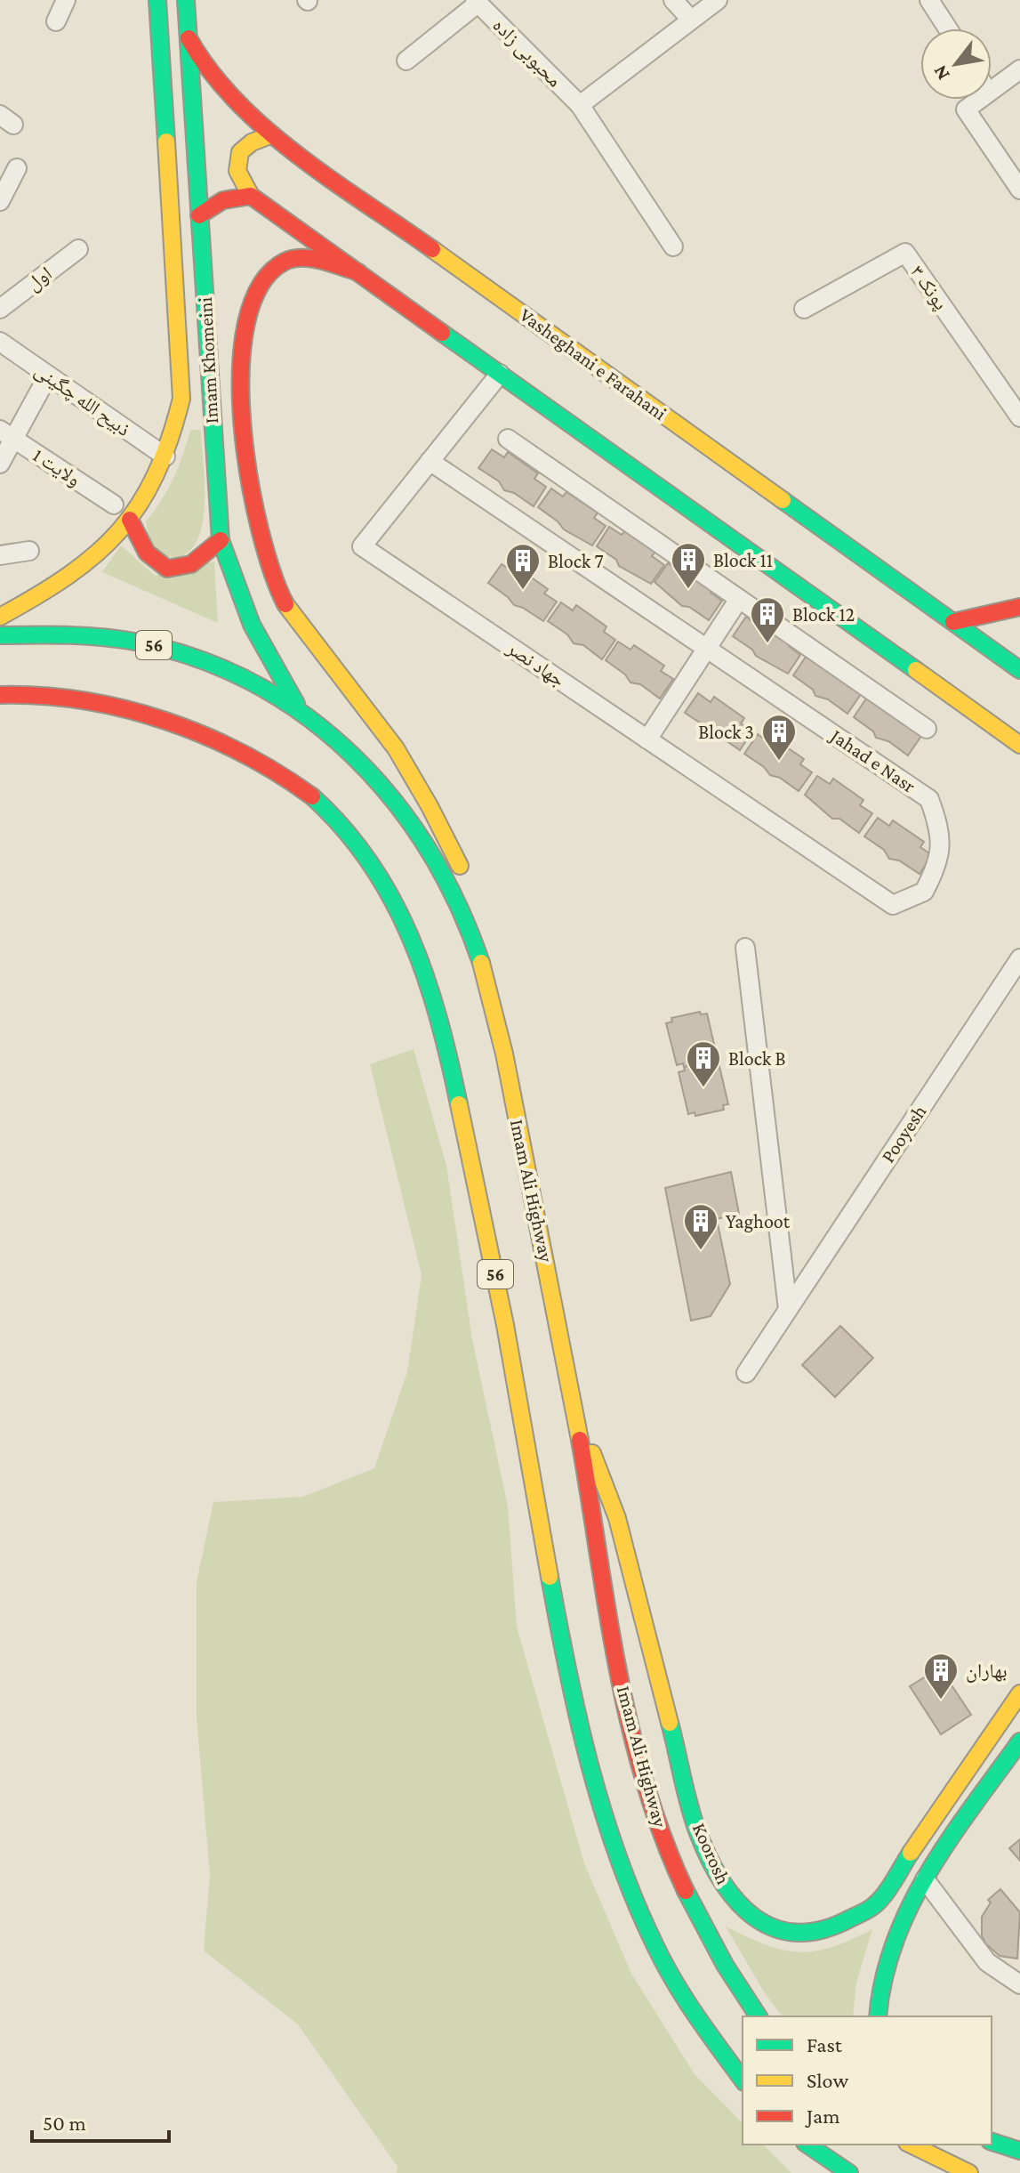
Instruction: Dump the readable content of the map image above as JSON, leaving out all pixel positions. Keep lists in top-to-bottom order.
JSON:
{
  "streets": {
    "main road": [
      "Imam Khomeini",
      "Vasheghani e Farahani",
      "56",
      "Imam Ali Highway",
      "Koorosh"
    ],
    "street": [
      "محبوبی زاده",
      "اول",
      "پونک ۳",
      "ذبیح الله چگینی",
      "ولایت 1",
      "جهاد نصر",
      "Jahad e Nasr",
      "Pooyesh"
    ]
  },
  "crossings": [
    ["Imam Khomeini", "Vasheghani e Farahani"],
    ["Imam Khomeini", "ذبیح الله چگینی"],
    ["Imam Khomeini", "Imam Ali Highway"],
    ["جهاد نصر", "Jahad e Nasr"],
    ["Imam Ali Highway", "Koorosh"]
  ],
  "places": {
    "building": [
      "Block 11",
      "Block 7",
      "Block 12",
      "Block 3",
      "Block B",
      "Yaghoot",
      "بهاران"
    ]
  },
  "legend": ["Fast", "Slow", "Jam"],
  "scale_bar": "50 m",
  "north": "bottom left"
}
